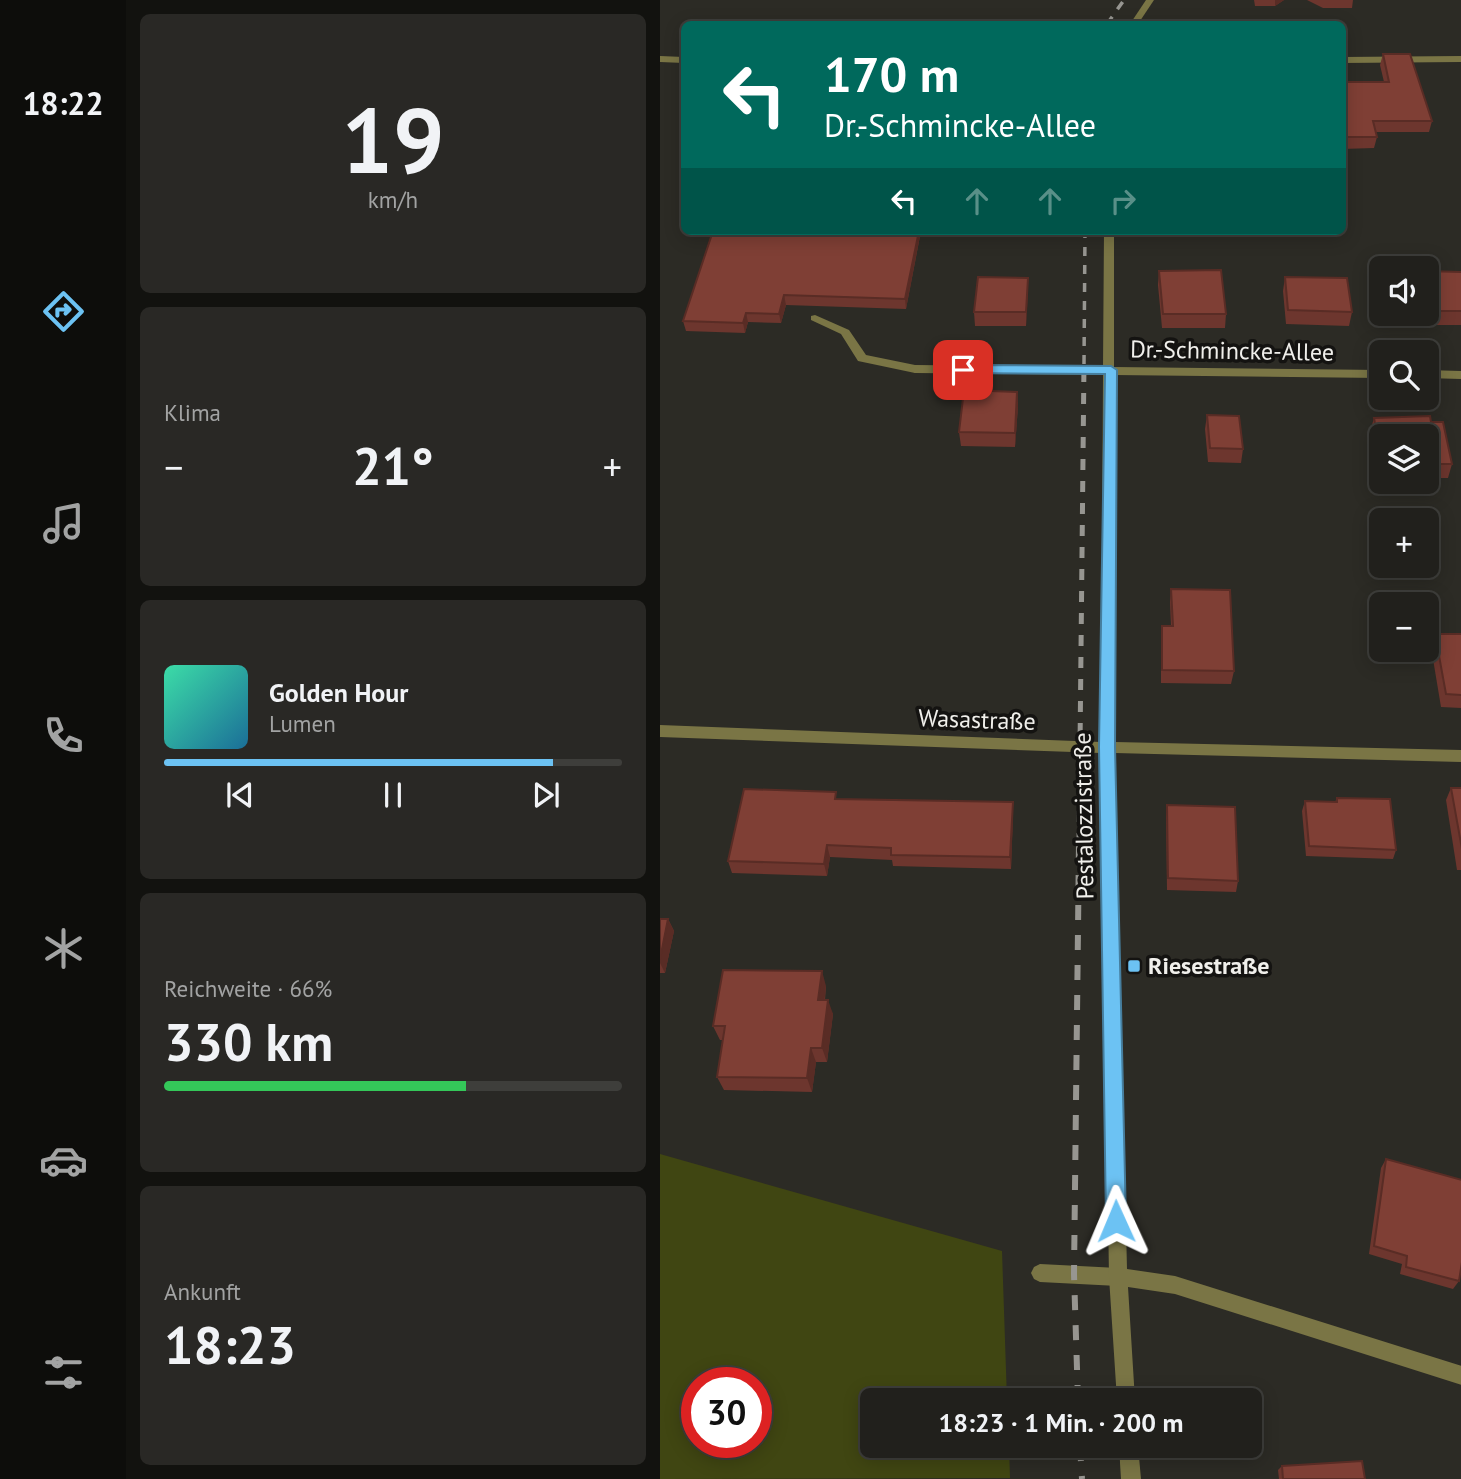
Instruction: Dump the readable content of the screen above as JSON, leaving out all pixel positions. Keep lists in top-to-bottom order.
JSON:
{
  "streets": {
    "street": ["Dr.-Schmincke-Allee", "Wasastraße", "Pestalozzistraße"]
  },
  "crossings": [
    ["Dr.-Schmincke-Allee", "Pestalozzistraße"],
    ["Wasastraße", "Pestalozzistraße"]
  ],
  "places": {
    "transit": ["Riesestraße"]
  },
  "page": {
    "tabs": "18:22",
    "tile": [
      ["19", "km/h"],
      "Klima",
      ["Reichweite · 66%", "330 km"],
      ["Ankunft", "18:23"]
    ],
    "turn": ["170 m", "Dr.-Schmincke-Allee"],
    "map_buttons": ["+", "−"],
    "heat": ["−", "21°", "+"],
    "song": ["Golden Hour", "Lumen"],
    "limit": "30",
    "trip": "18:23 · 1 Min. · 200 m"
  }
}
